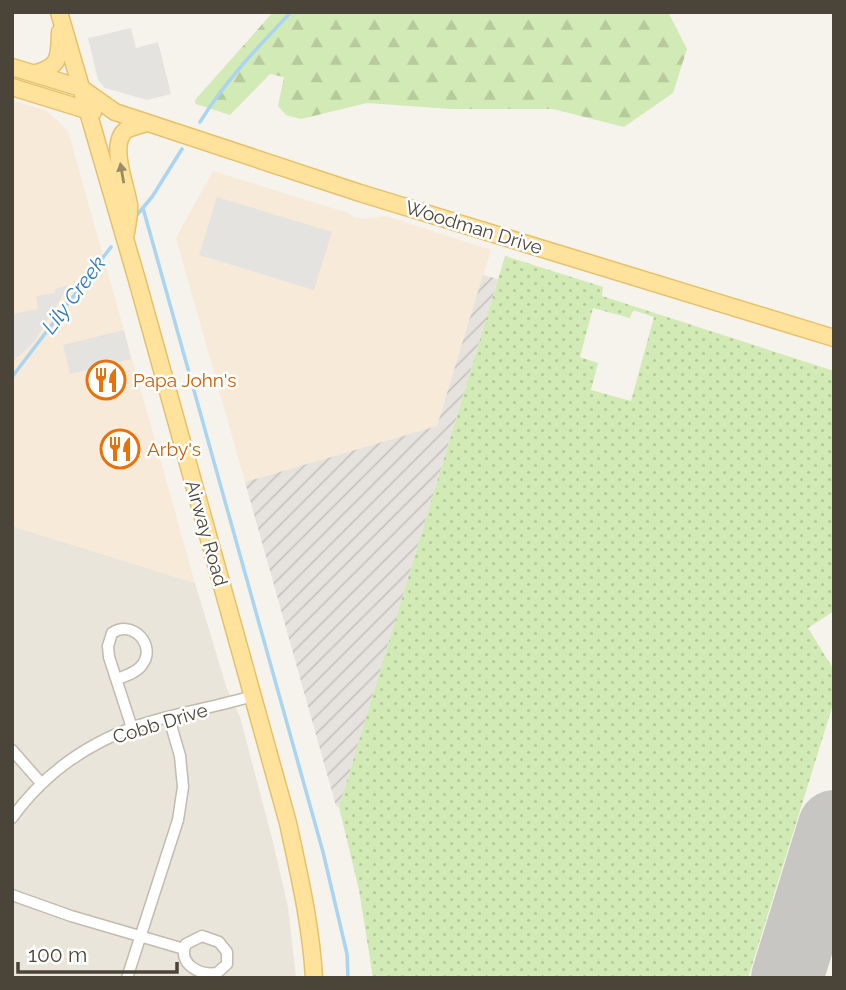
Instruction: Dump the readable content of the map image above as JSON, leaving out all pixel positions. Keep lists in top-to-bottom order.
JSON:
{
  "streets": {
    "main road": ["Woodman Drive", "Airway Road"],
    "street": ["Cobb Drive"]
  },
  "crossings": [
    ["Airway Road", "Cobb Drive"]
  ],
  "water": ["Lily Creek"],
  "places": {
    "restaurant": ["Papa John's", "Arby's"]
  },
  "scale_bar": "100 m"
}
